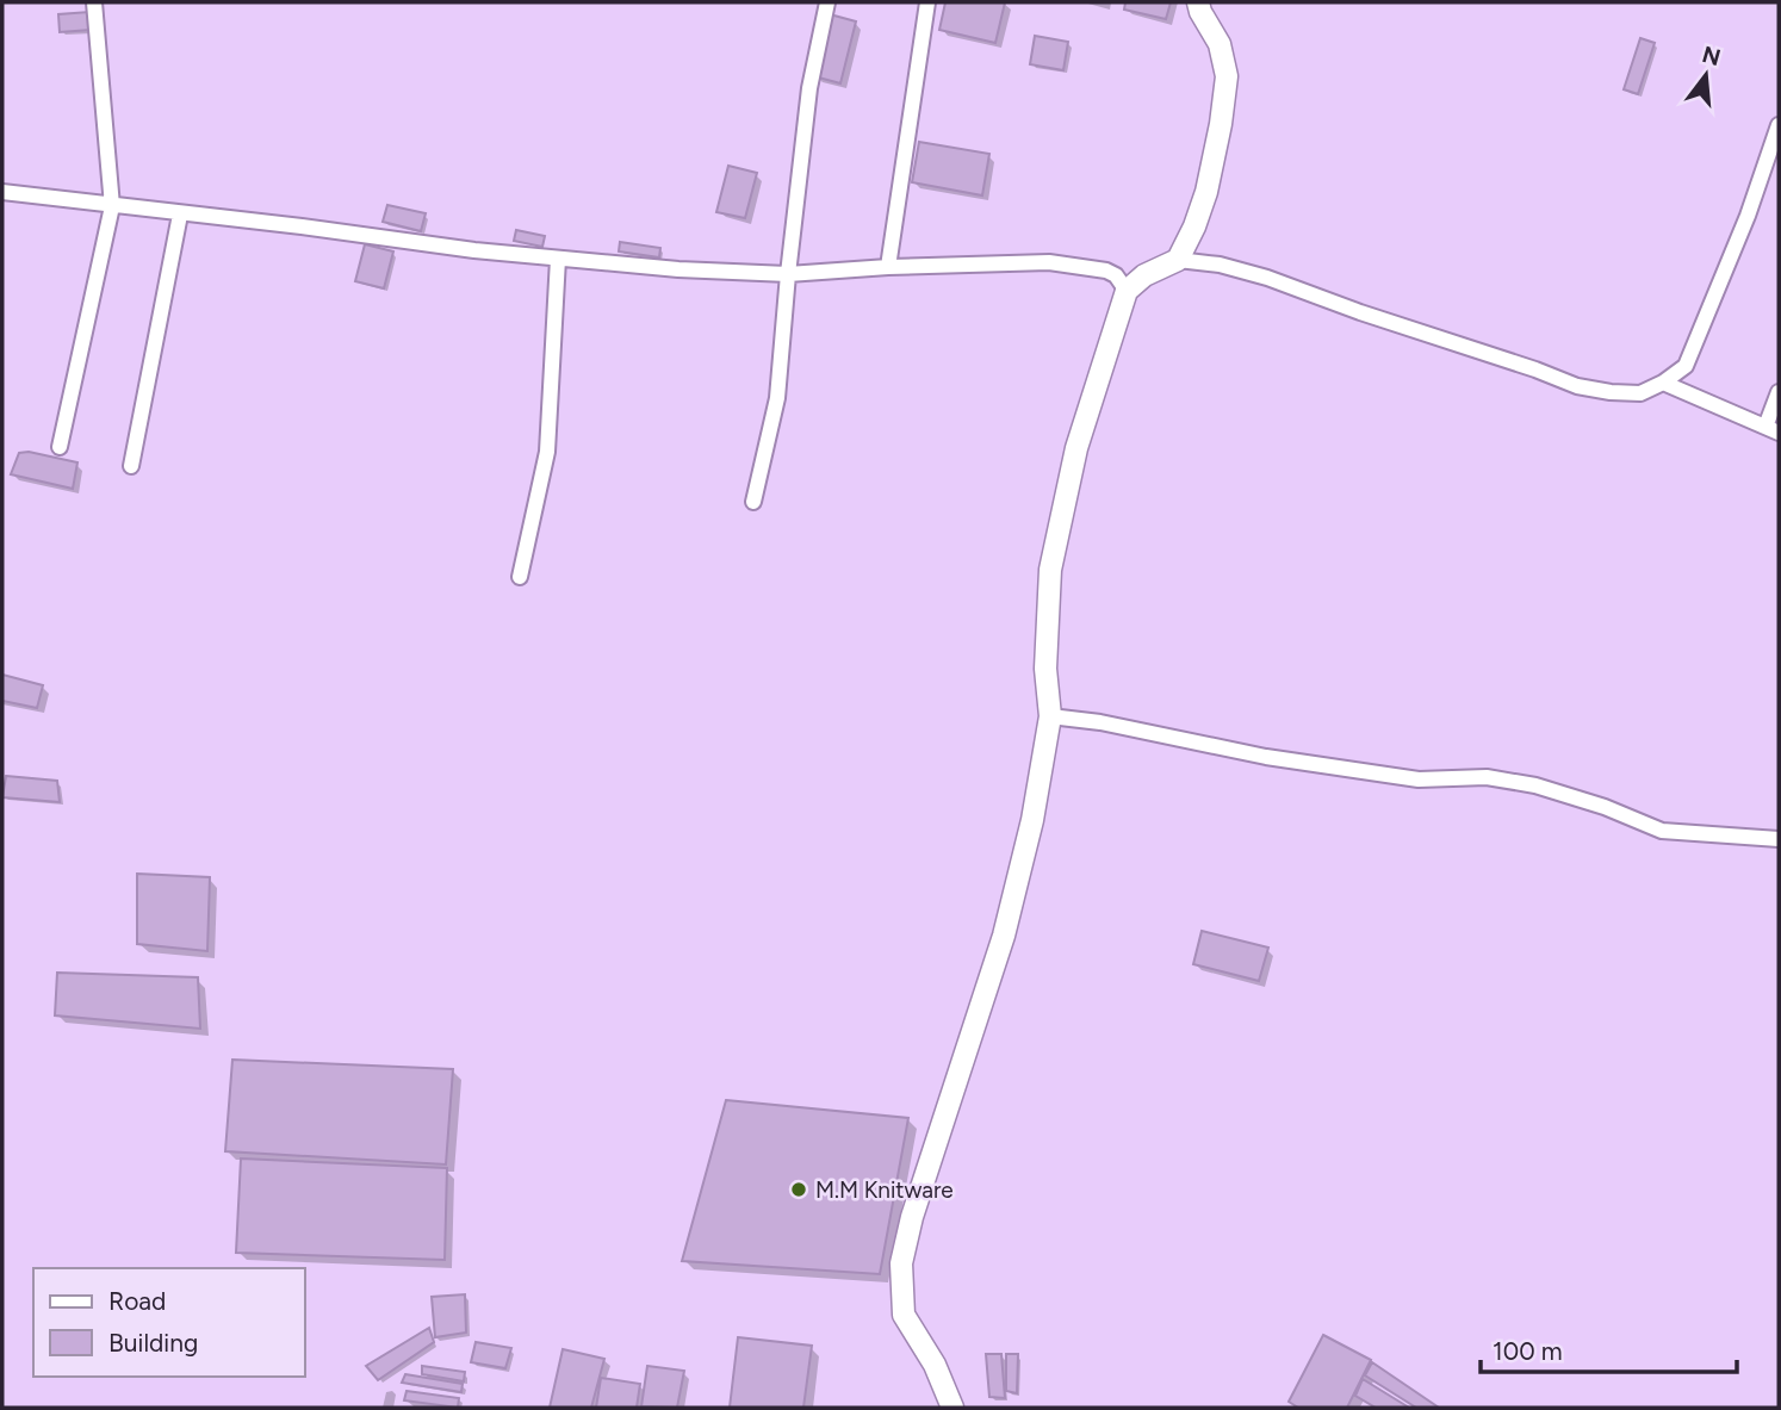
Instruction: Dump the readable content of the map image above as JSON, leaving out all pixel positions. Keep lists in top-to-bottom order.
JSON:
{
  "places": ["M.M Knitware"],
  "legend": ["Road", "Building"],
  "scale_bar": "100 m",
  "north": "top"
}
